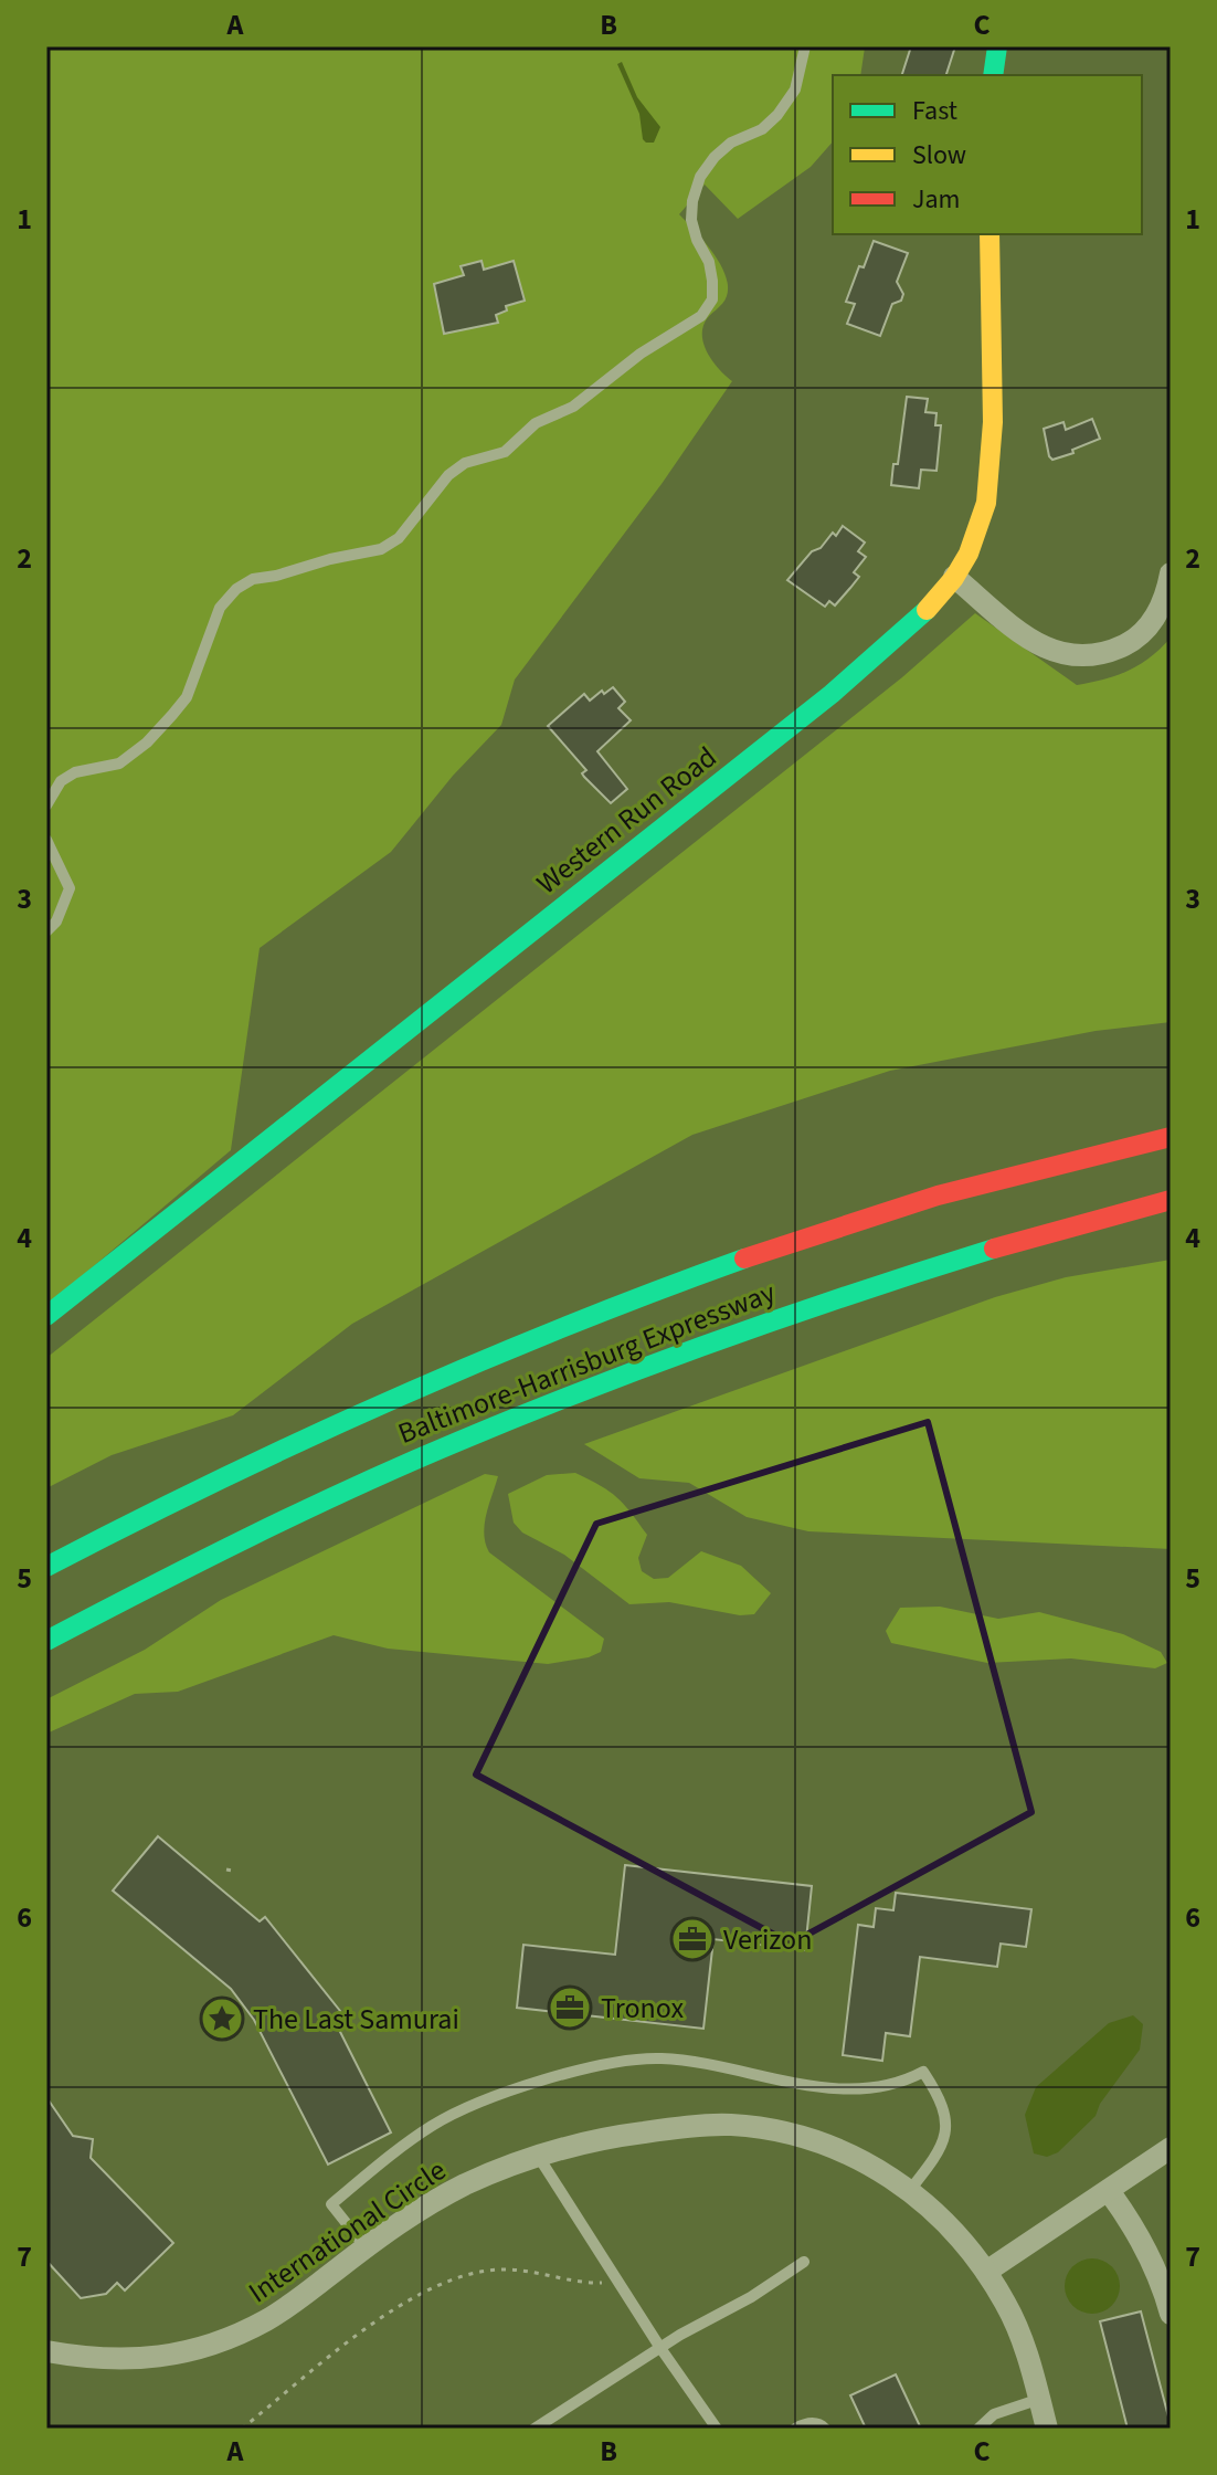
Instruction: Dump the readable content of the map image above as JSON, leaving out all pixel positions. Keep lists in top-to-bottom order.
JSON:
{
  "streets": {
    "main road": ["Western Run Road", "Baltimore-Harrisburg Expressway"],
    "street": ["International Circle"]
  },
  "places": {
    "office": ["Verizon", "Tronox"],
    "place": ["The Last Samurai"]
  },
  "legend": ["Fast", "Slow", "Jam"],
  "grid": {
    "columns": ["A", "B", "C"],
    "rows": [
      "1",
      "2",
      "3",
      "4",
      "5",
      "6",
      "7"
    ]
  }
}
